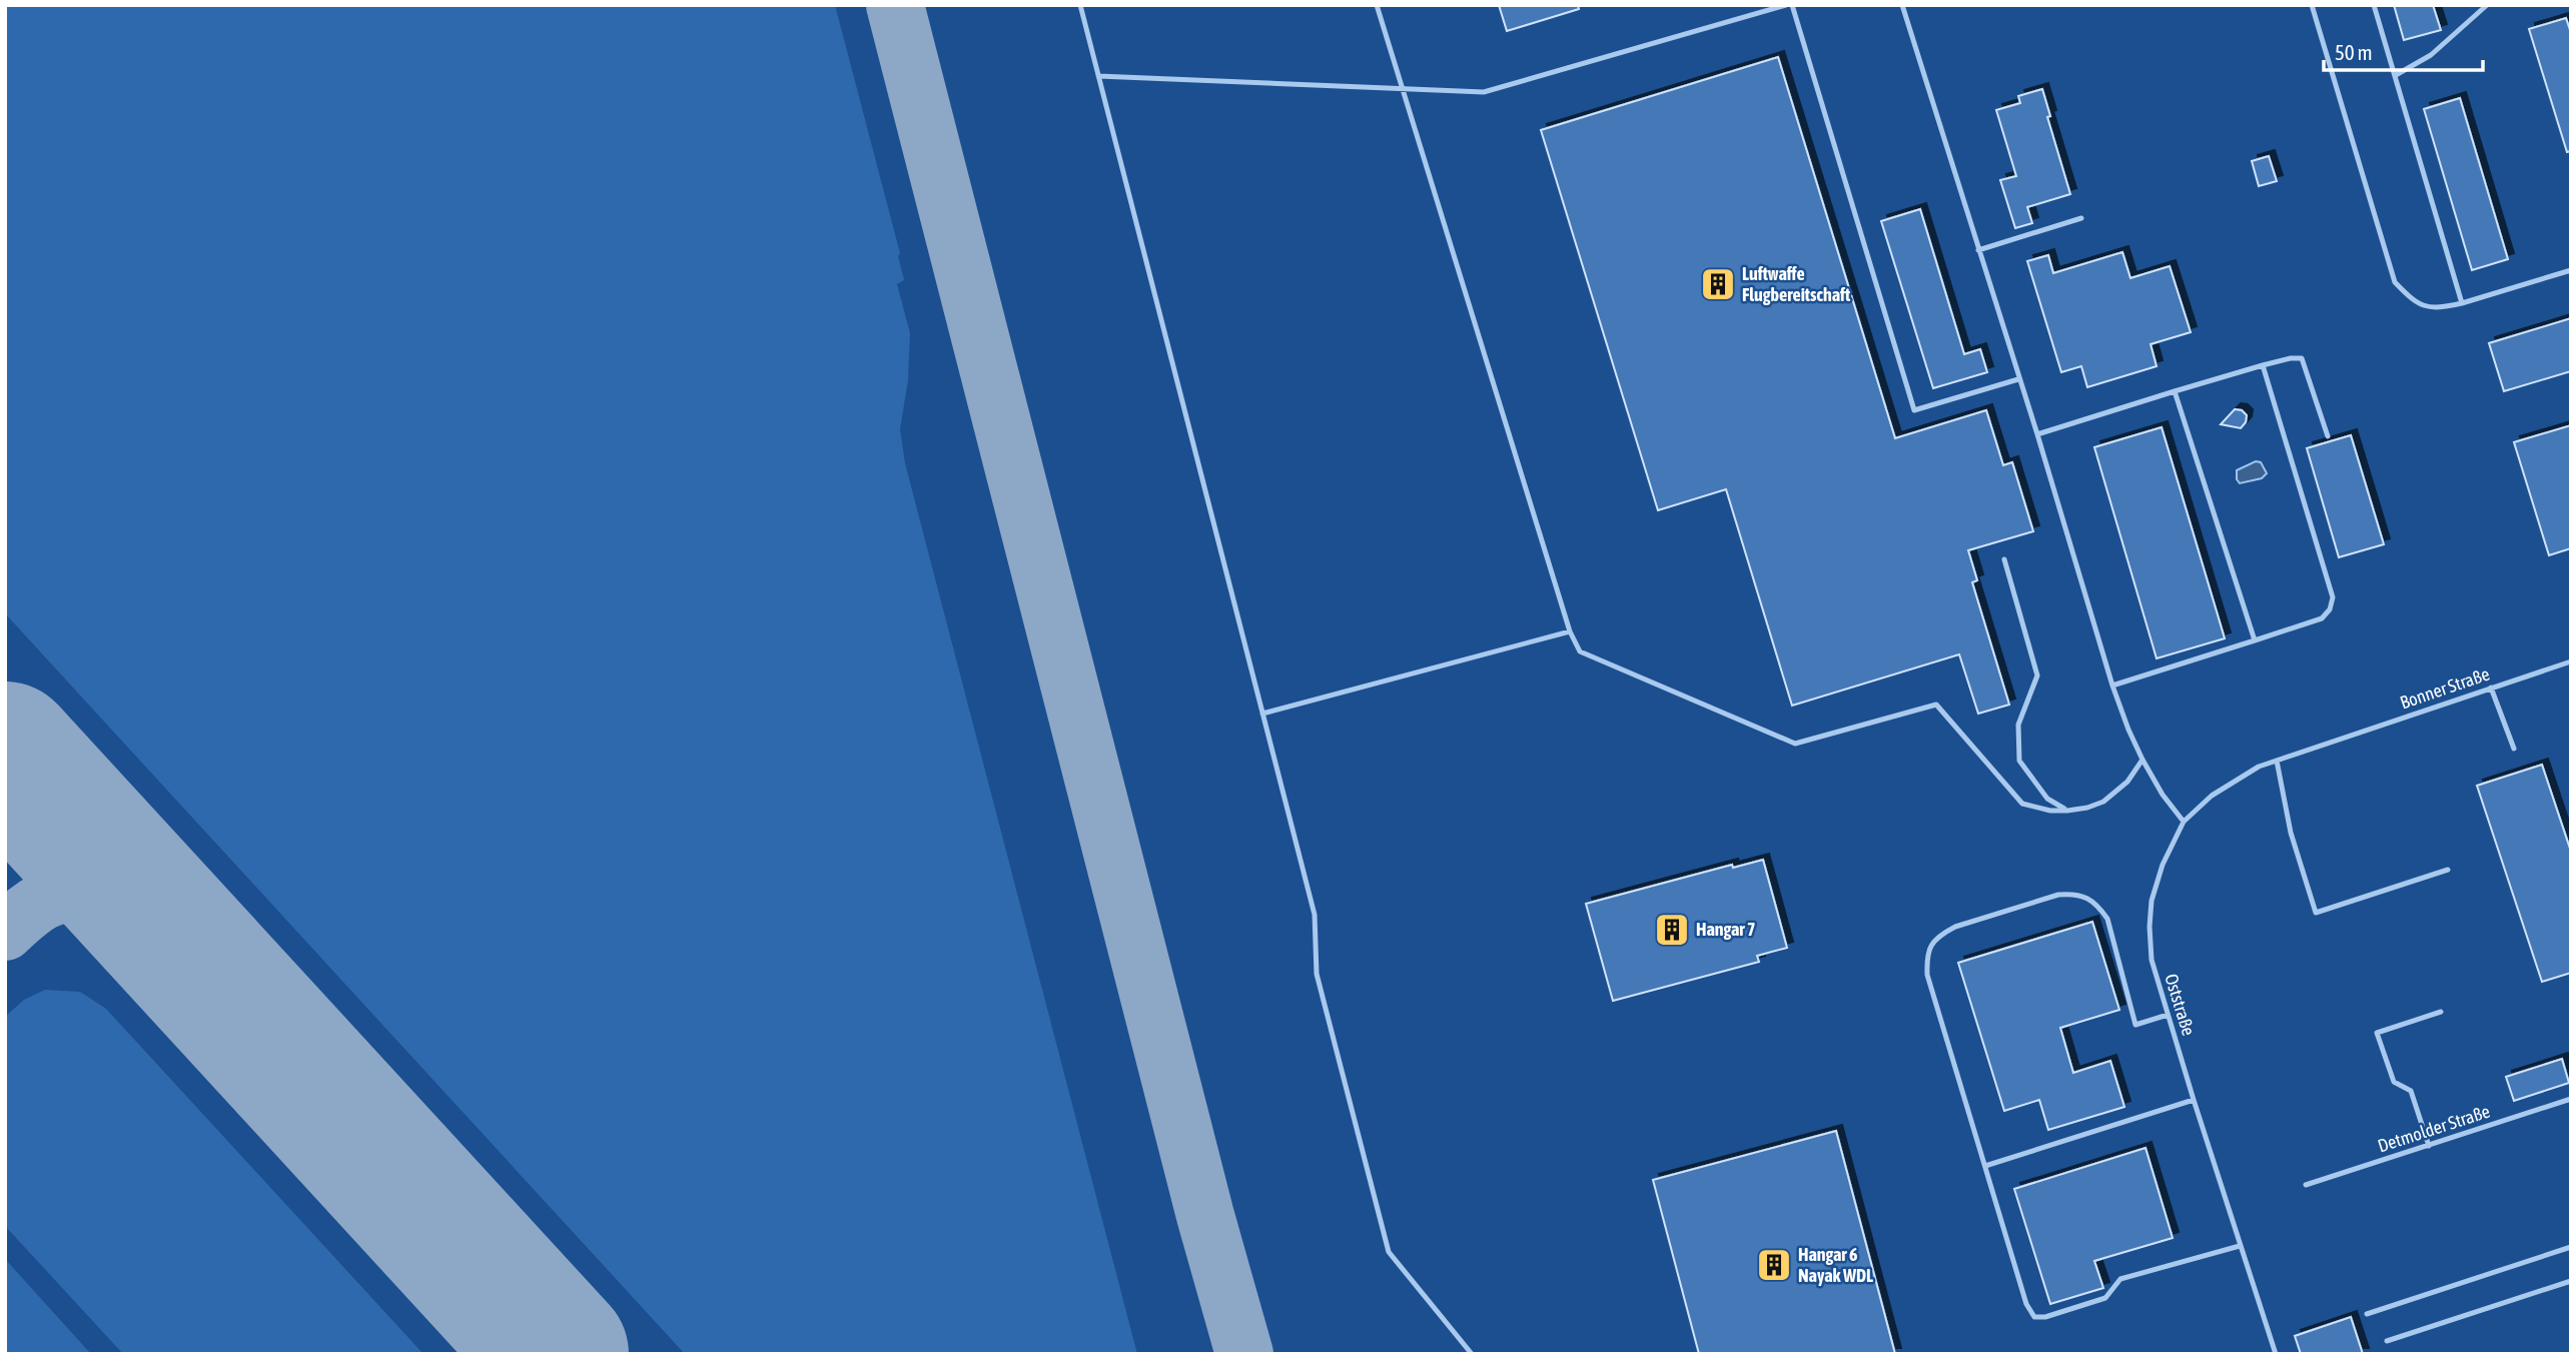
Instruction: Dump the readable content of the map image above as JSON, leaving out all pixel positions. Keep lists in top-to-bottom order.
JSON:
{
  "streets": {
    "lane": ["Bonner Straße", "Oststraße", "Detmolder Straße"]
  },
  "crossings": [
    ["Bonner Straße", "Oststraße"]
  ],
  "places": {
    "building": ["Luftwaffe Flugbereitschaft", "Hangar 7", "Hangar 6 Nayak WDL"]
  },
  "scale_bar": "50 m"
}
